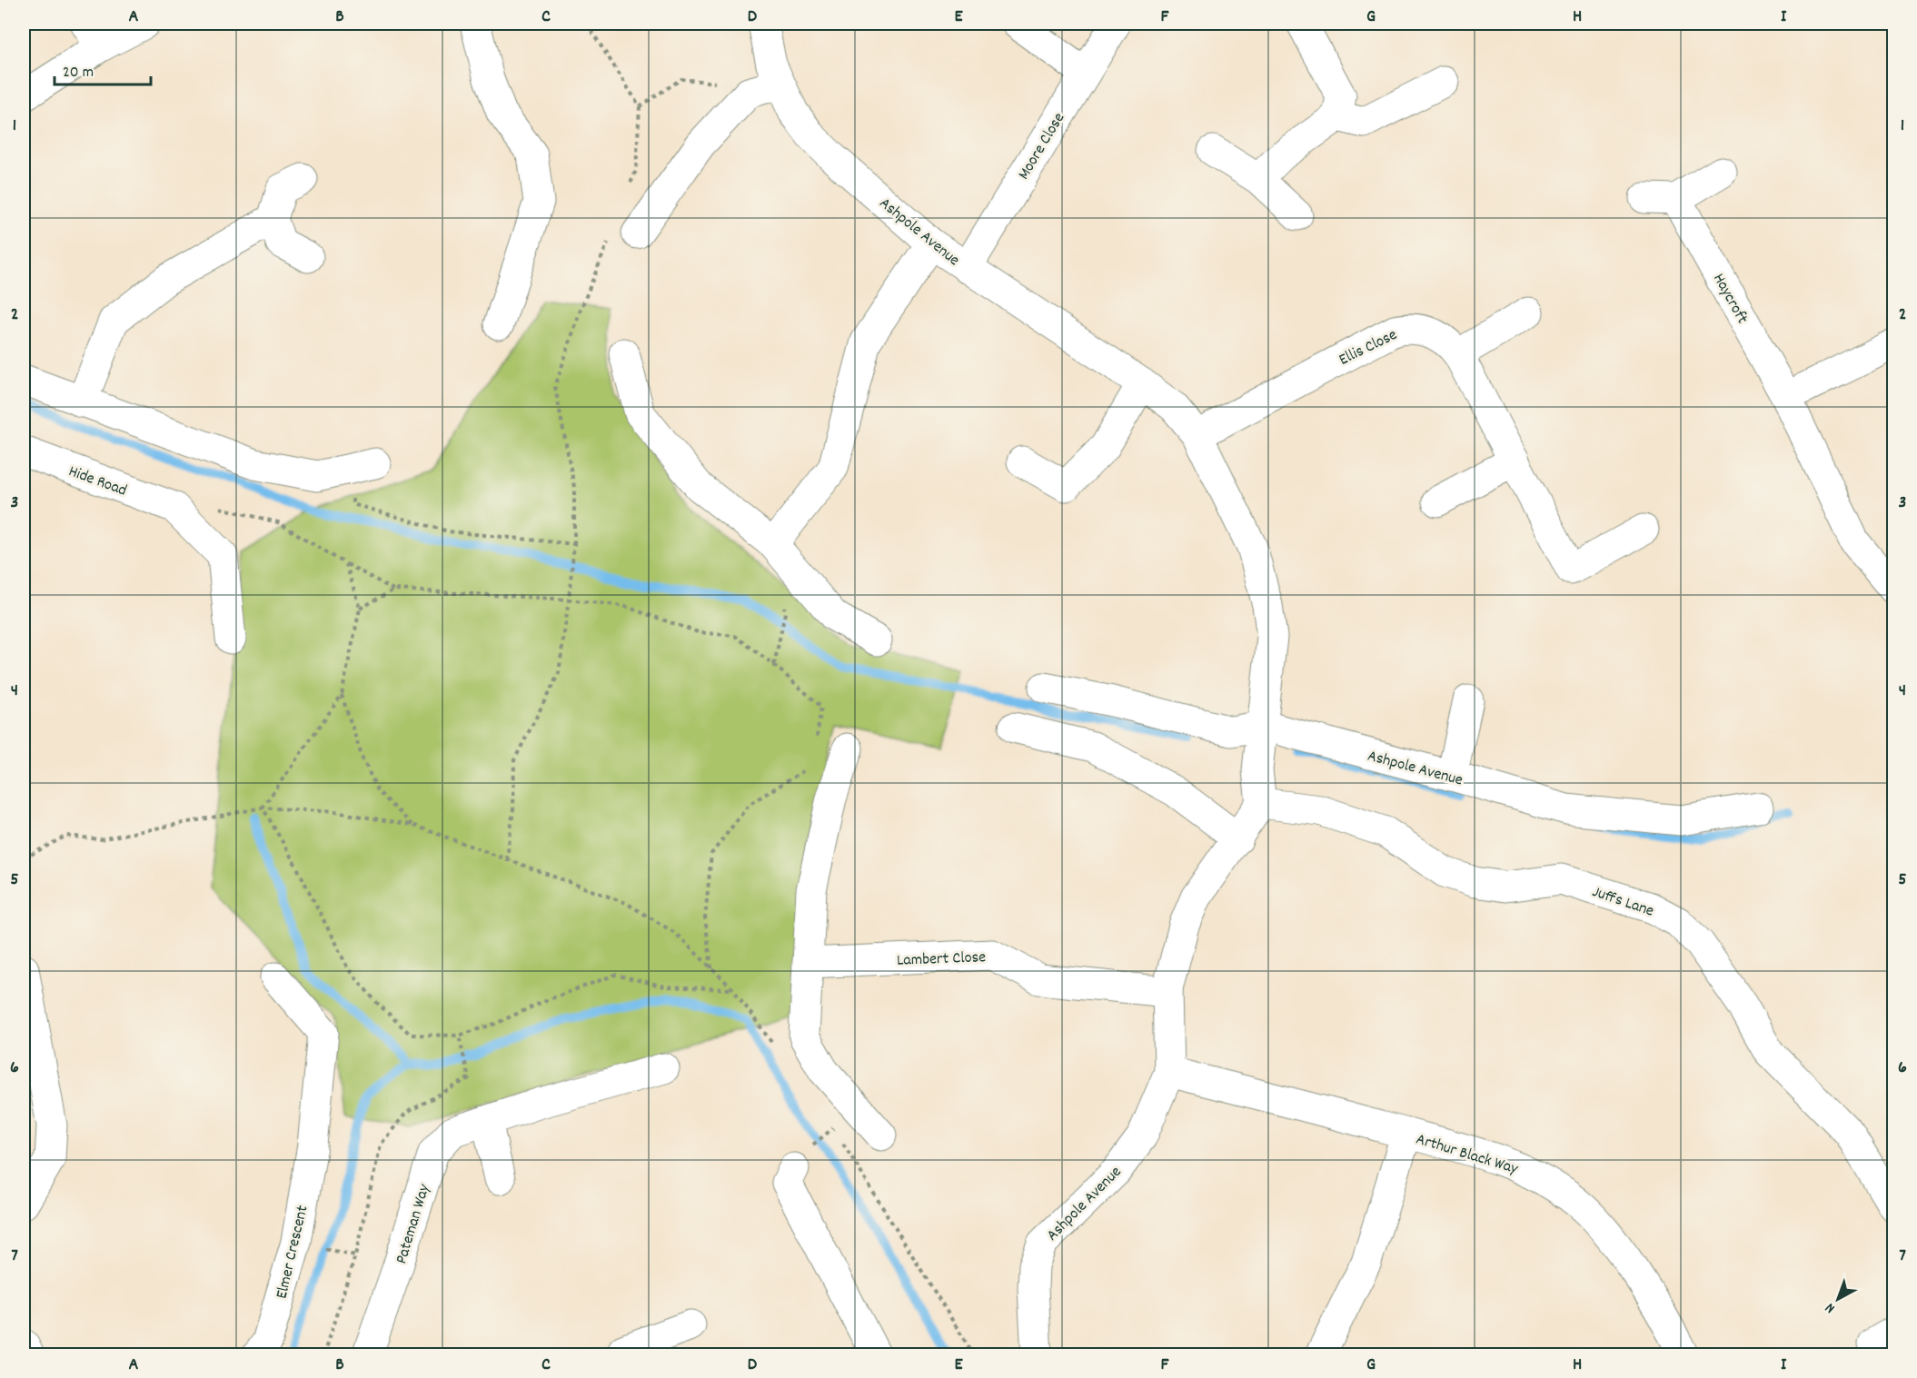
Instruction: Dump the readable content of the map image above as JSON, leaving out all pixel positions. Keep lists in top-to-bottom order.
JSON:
{
  "streets": {
    "street": [
      "Moore Close",
      "Ashpole Avenue",
      "Haycroft",
      "Ellis Close",
      "Hide Road",
      "Juffs Lane",
      "Lambert Close",
      "Arthur Black Way",
      "Pateman Way",
      "Elmer Crescent"
    ]
  },
  "crossings": [
    ["Moore Close", "Ashpole Avenue"],
    ["Ashpole Avenue", "Ellis Close"],
    ["Ashpole Avenue", "Juffs Lane"],
    ["Ashpole Avenue", "Lambert Close"],
    ["Ashpole Avenue", "Arthur Black Way"]
  ],
  "scale_bar": "20 m",
  "north": "bottom left",
  "grid": {
    "columns": [
      "A",
      "B",
      "C",
      "D",
      "E",
      "F",
      "G",
      "H",
      "I"
    ],
    "rows": [
      "1",
      "2",
      "3",
      "4",
      "5",
      "6",
      "7"
    ]
  }
}
